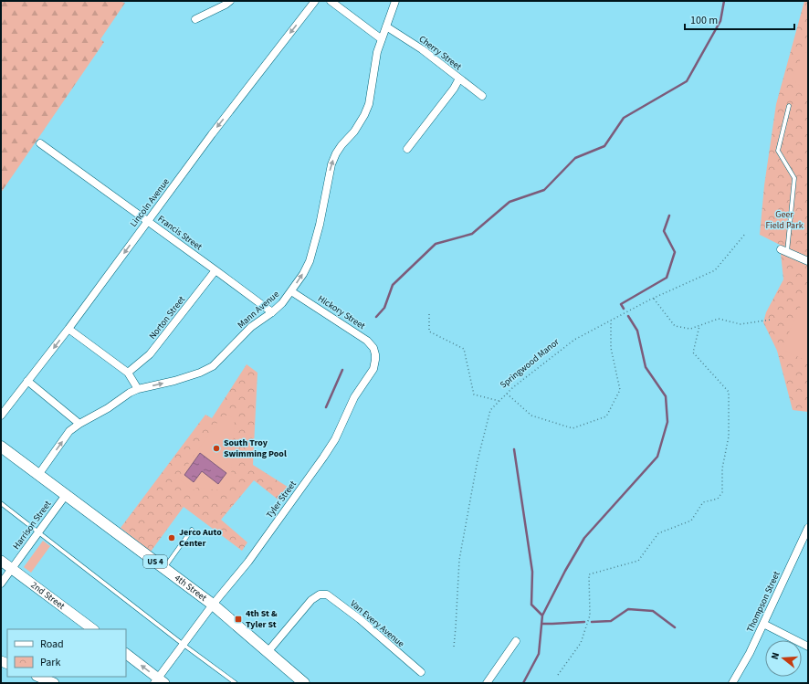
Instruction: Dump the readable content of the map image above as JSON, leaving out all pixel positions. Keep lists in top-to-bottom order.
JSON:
{
  "streets": {
    "main road": ["US 4", "4th Street"],
    "street": [
      "Cherry Street",
      "Lincoln Avenue",
      "Francis Street",
      "Mann Avenue",
      "Hickory Street",
      "Norton Street",
      "Tyler Street",
      "Harrison Street",
      "2nd Street",
      "Thompson Street",
      "Van Every Avenue"
    ],
    "path": ["Springwood Manor"]
  },
  "crossings": [
    ["Cherry Street", "Mann Avenue"],
    ["Lincoln Avenue", "Francis Street"],
    ["Francis Street", "Mann Avenue"],
    ["Francis Street", "Norton Street"],
    ["Mann Avenue", "Hickory Street"],
    ["Mann Avenue", "4th Street"],
    ["Hickory Street", "Tyler Street"],
    ["Tyler Street", "4th Street"],
    ["Harrison Street", "4th Street"],
    ["Harrison Street", "2nd Street"],
    ["4th Street", "Van Every Avenue"]
  ],
  "one_way": ["Lincoln Avenue", "Mann Avenue"],
  "parks": ["Geer Field Park"],
  "places": {
    "other": ["South Troy Swimming Pool", "Jerco Auto Center"],
    "transit": ["4th St & Tyler St"]
  },
  "legend": ["Road", "Park"],
  "scale_bar": "100 m",
  "north": "left"
}
